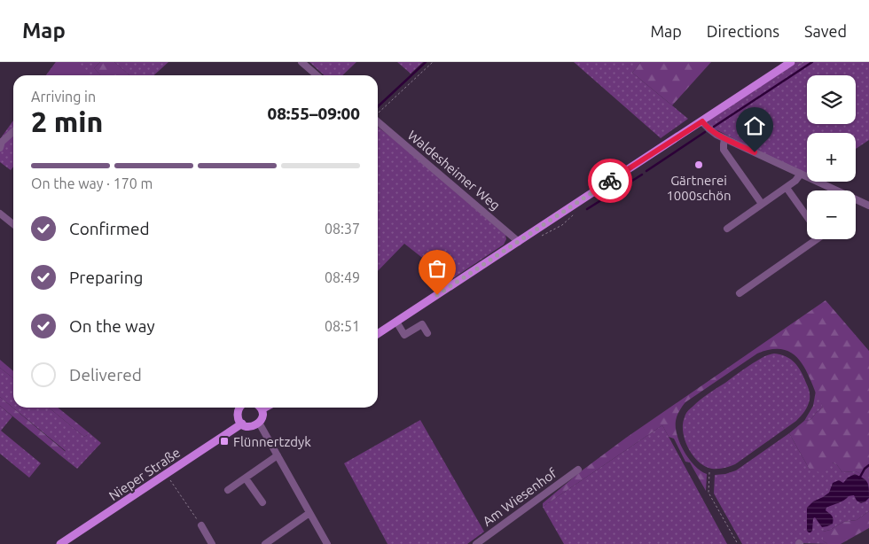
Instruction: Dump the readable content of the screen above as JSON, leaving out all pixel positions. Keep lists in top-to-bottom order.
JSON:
{
  "streets": {
    "main road": ["Nieper Straße"],
    "street": ["Waldesheimer Weg", "Am Wiesenhof"]
  },
  "places": {
    "other": ["Gärtnerei 1000schön"],
    "transit": ["Flünnertzdyk"]
  },
  "page": {
    "header": "Map",
    "nav": ["Map", "Directions", "Saved"],
    "map_buttons": ["+", "−"],
    "heading": ["2 min", "Arriving in", "08:55–09:00"],
    "bar": "On the way · 170 m",
    "list": [
      ["Confirmed", "08:37"],
      ["Preparing", "08:49"],
      ["On the way", "08:51"],
      "Delivered"
    ]
  }
}
